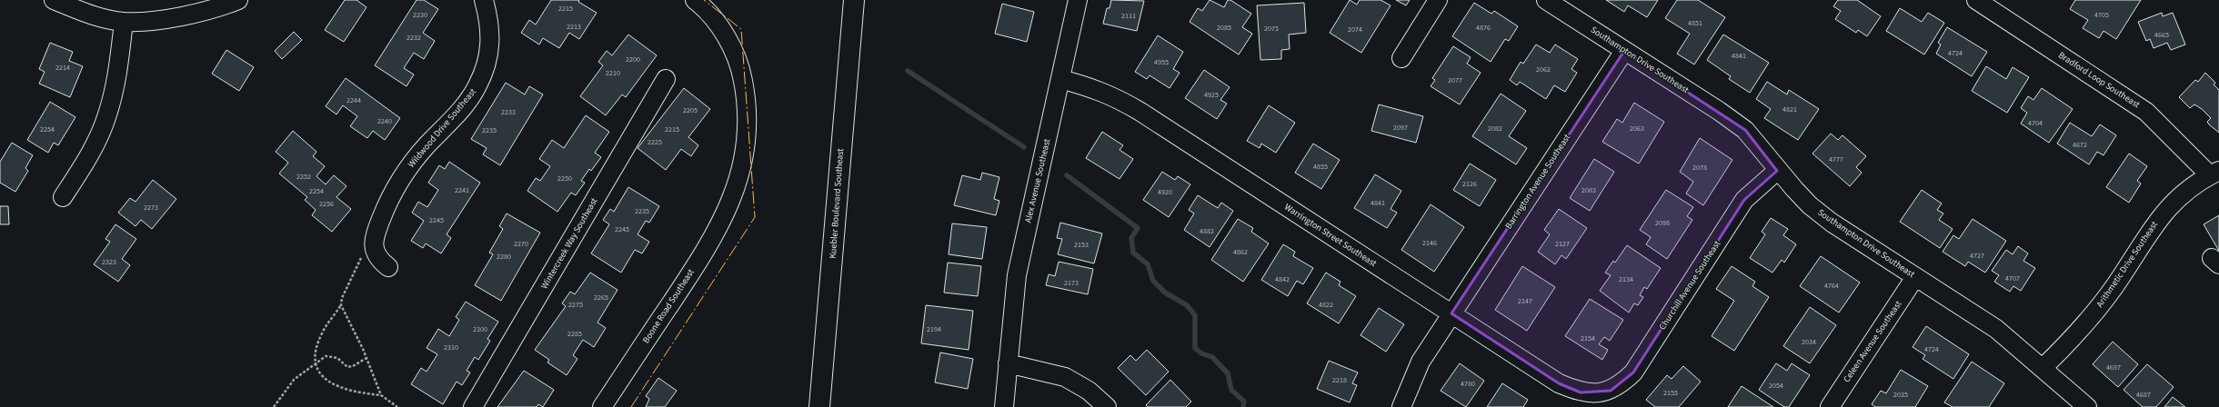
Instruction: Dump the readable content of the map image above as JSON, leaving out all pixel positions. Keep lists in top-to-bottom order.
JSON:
{
  "streets": {
    "main road": ["Kuebler Boulevard Southeast"],
    "street": [
      "Southampton Drive Southeast",
      "Bradford Loop Southeast",
      "Wildwood Drive Southeast",
      "Alex Avenue Southeast",
      "Barrington Avenue Southeast",
      "Warrington Street Southeast",
      "Wintercreek Way Southeast",
      "Arithmetic Drive Southeast",
      "Churchill Avenue Southeast",
      "Boone Road Southeast",
      "Celeen Avenue Southeast"
    ]
  },
  "crossings": [
    ["Southampton Drive Southeast", "Barrington Avenue Southeast"],
    ["Southampton Drive Southeast", "Arithmetic Drive Southeast"],
    ["Southampton Drive Southeast", "Churchill Avenue Southeast"],
    ["Southampton Drive Southeast", "Celeen Avenue Southeast"],
    ["Bradford Loop Southeast", "Arithmetic Drive Southeast"],
    ["Alex Avenue Southeast", "Warrington Street Southeast"],
    ["Barrington Avenue Southeast", "Warrington Street Southeast"],
    ["Warrington Street Southeast", "Churchill Avenue Southeast"]
  ],
  "house_numbers": [
    "2215",
    "2230",
    "4705",
    "2111",
    "4851",
    "2213",
    "2085",
    "4876",
    "2075",
    "2074",
    "4665",
    "2232",
    "4724",
    "4841",
    "2200",
    "4955",
    "2214",
    "2062",
    "2210",
    "2077",
    "4925",
    "2244",
    "4821",
    "2205",
    "2233",
    "2240",
    "4704",
    "2097",
    "2082",
    "2063",
    "2254",
    "2215",
    "2235",
    "2225",
    "4672",
    "4777",
    "4855",
    "2078",
    "2252",
    "2250",
    "2126",
    "2241",
    "2083",
    "2254",
    "4920",
    "4841",
    "2256",
    "2273",
    "2235",
    "2245",
    "2098",
    "2245",
    "4882",
    "2146",
    "2270",
    "2127",
    "2153",
    "4862",
    "4727",
    "2280",
    "2323",
    "4707",
    "4842",
    "2134",
    "2173",
    "4764",
    "2265",
    "2147",
    "2275",
    "4822",
    "2300",
    "2194",
    "2285",
    "2154",
    "2034",
    "2310",
    "4724",
    "4697",
    "2218",
    "4780",
    "2054",
    "2155",
    "2035",
    "4687"
  ]
}
